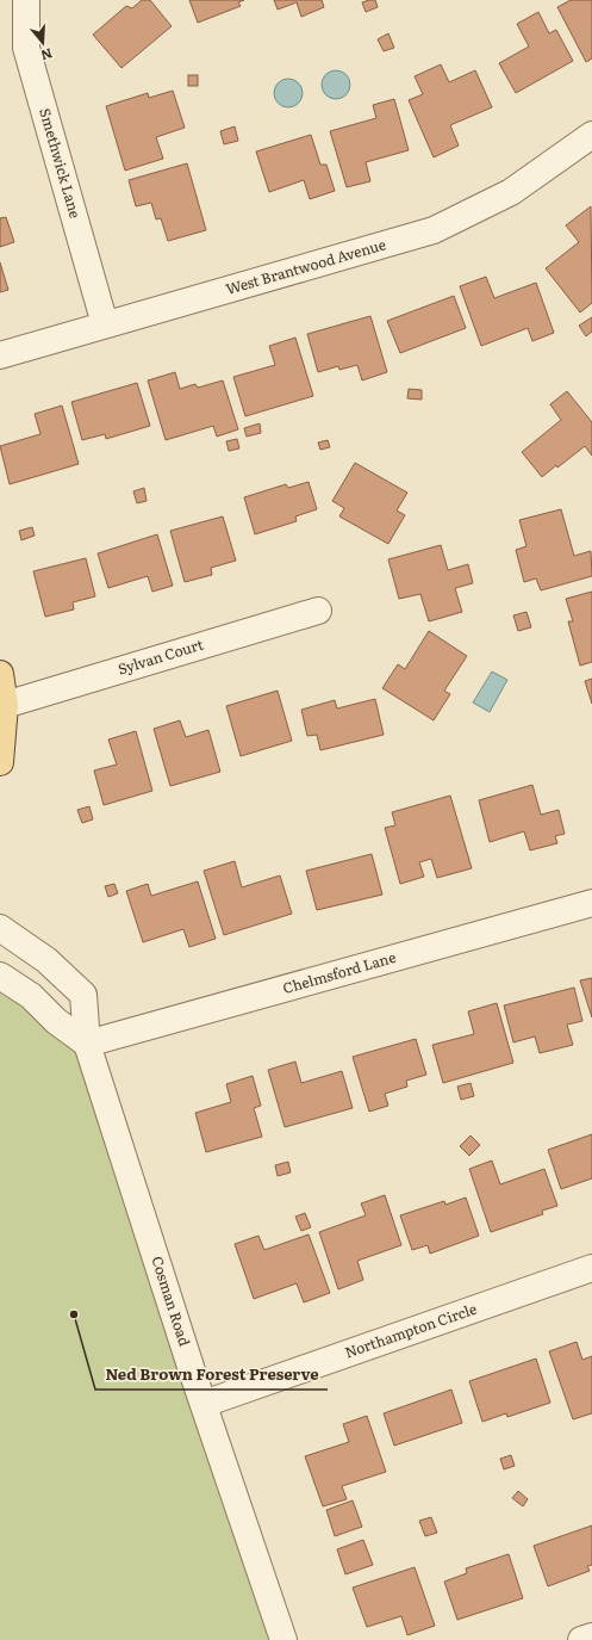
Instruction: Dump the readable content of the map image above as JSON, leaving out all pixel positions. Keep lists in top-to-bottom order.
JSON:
{
  "streets": {
    "street": [
      "Smethwick Lane",
      "West Brantwood Avenue",
      "Sylvan Court",
      "Chelmsford Lane",
      "Cosman Road",
      "Northampton Circle"
    ]
  },
  "crossings": [
    ["Smethwick Lane", "West Brantwood Avenue"],
    ["Chelmsford Lane", "Cosman Road"],
    ["Cosman Road", "Northampton Circle"]
  ],
  "places": ["Ned Brown Forest Preserve"],
  "north": "bottom"
}
